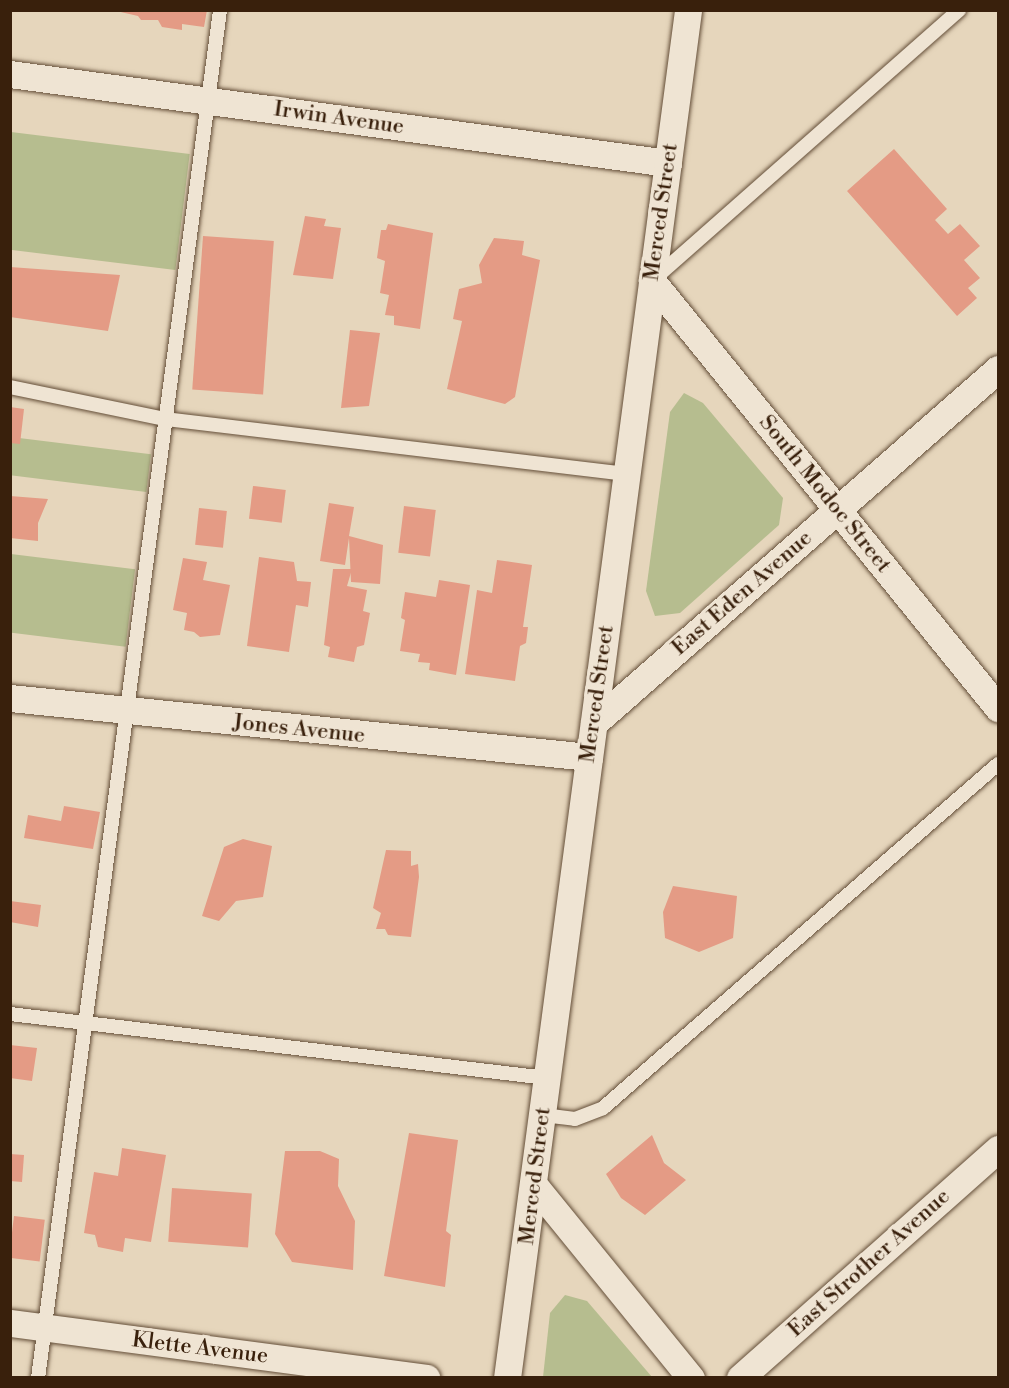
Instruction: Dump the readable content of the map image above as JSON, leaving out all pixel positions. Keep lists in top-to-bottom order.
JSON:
{
  "streets": {
    "street": [
      "Irwin Avenue",
      "Merced Street",
      "South Modoc Street",
      "East Eden Avenue",
      "Jones Avenue",
      "East Strother Avenue",
      "Klette Avenue"
    ]
  },
  "crossings": [
    ["Irwin Avenue", "Merced Street"],
    ["Merced Street", "South Modoc Street"],
    ["Merced Street", "East Eden Avenue"],
    ["Merced Street", "Jones Avenue"],
    ["South Modoc Street", "East Eden Avenue"]
  ]
}
